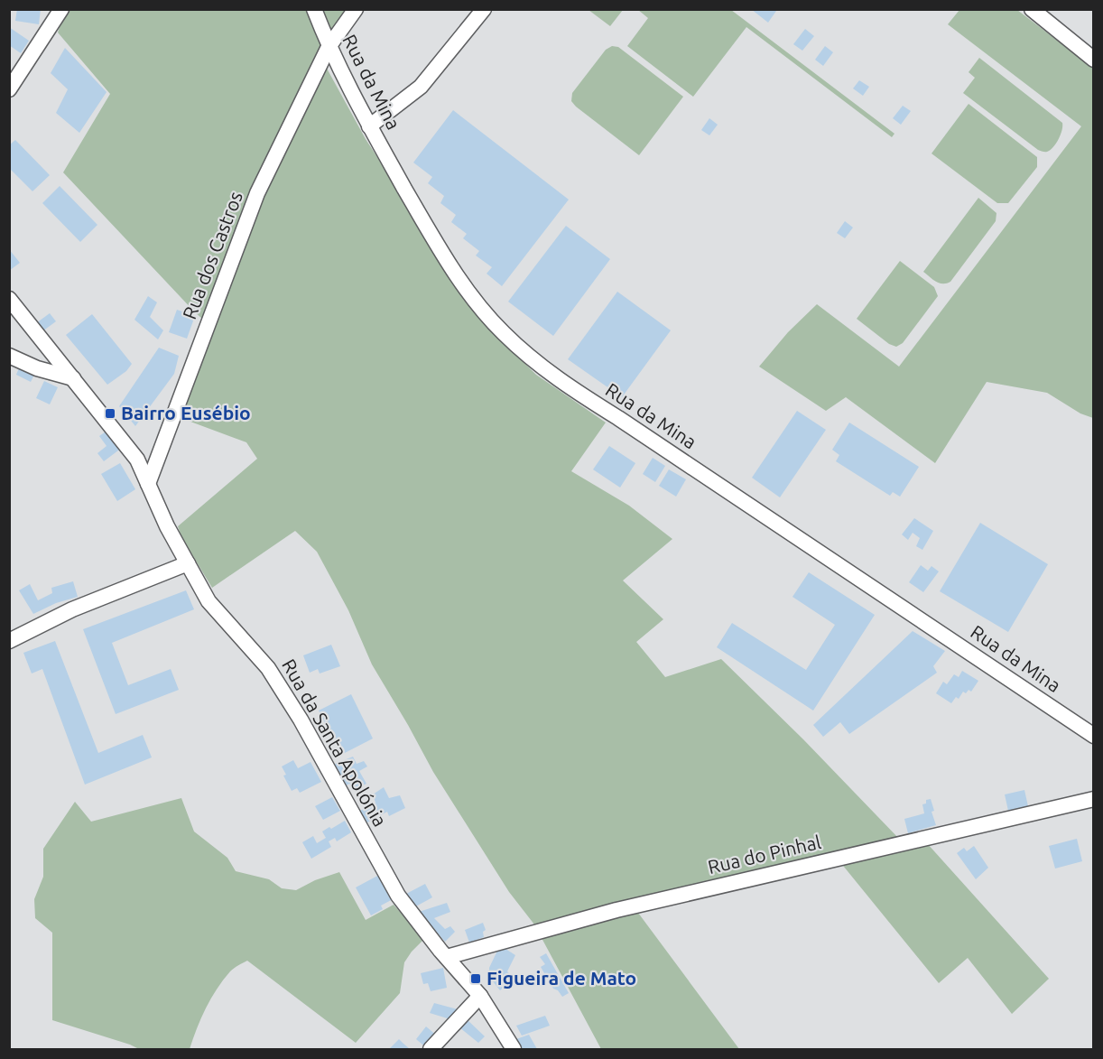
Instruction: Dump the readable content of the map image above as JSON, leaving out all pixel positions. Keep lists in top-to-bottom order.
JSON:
{
  "streets": {
    "street": [
      "Rua da Mina",
      "Rua dos Castros",
      "Rua da Santa Apolónia",
      "Rua do Pinhal"
    ]
  },
  "crossings": [
    ["Rua da Mina", "Rua dos Castros"],
    ["Rua dos Castros", "Rua da Santa Apolónia"],
    ["Rua da Santa Apolónia", "Rua do Pinhal"]
  ],
  "places": {
    "transit": ["Bairro Eusébio", "Figueira de Mato"]
  }
}
